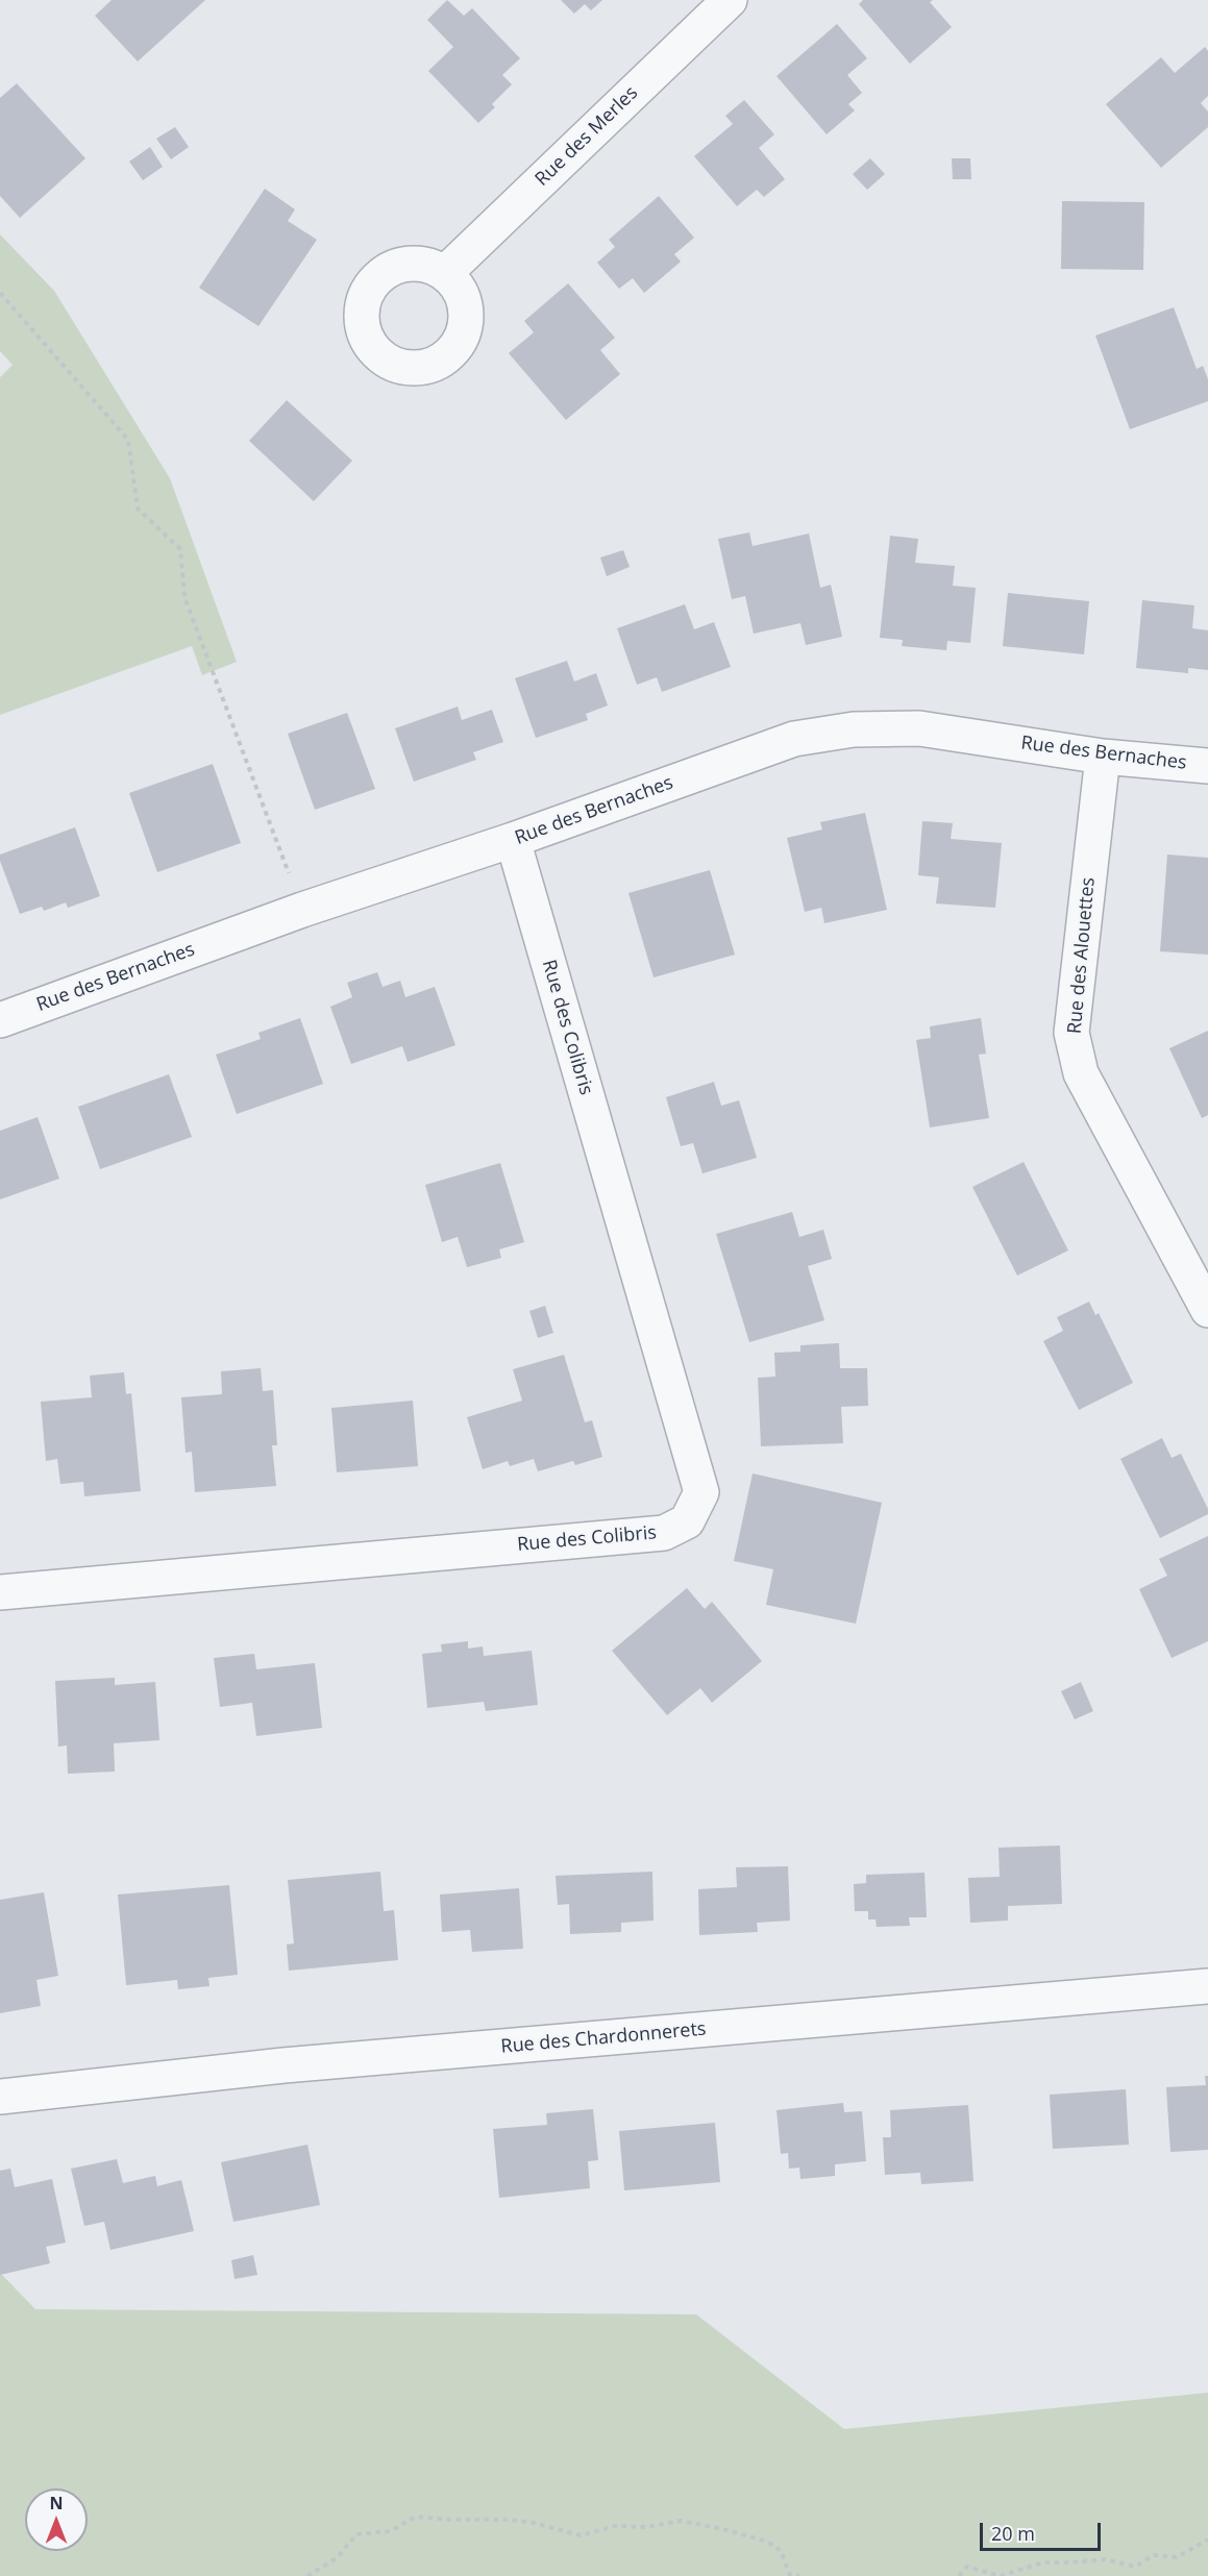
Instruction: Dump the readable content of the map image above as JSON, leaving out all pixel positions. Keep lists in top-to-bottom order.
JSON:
{
  "streets": {
    "street": [
      "Rue des Merles",
      "Rue des Bernaches",
      "Rue des Alouettes",
      "Rue des Colibris",
      "Rue des Chardonnerets"
    ]
  },
  "crossings": [
    ["Rue des Bernaches", "Rue des Alouettes"],
    ["Rue des Bernaches", "Rue des Colibris"]
  ],
  "scale_bar": "20 m",
  "north": "top"
}
